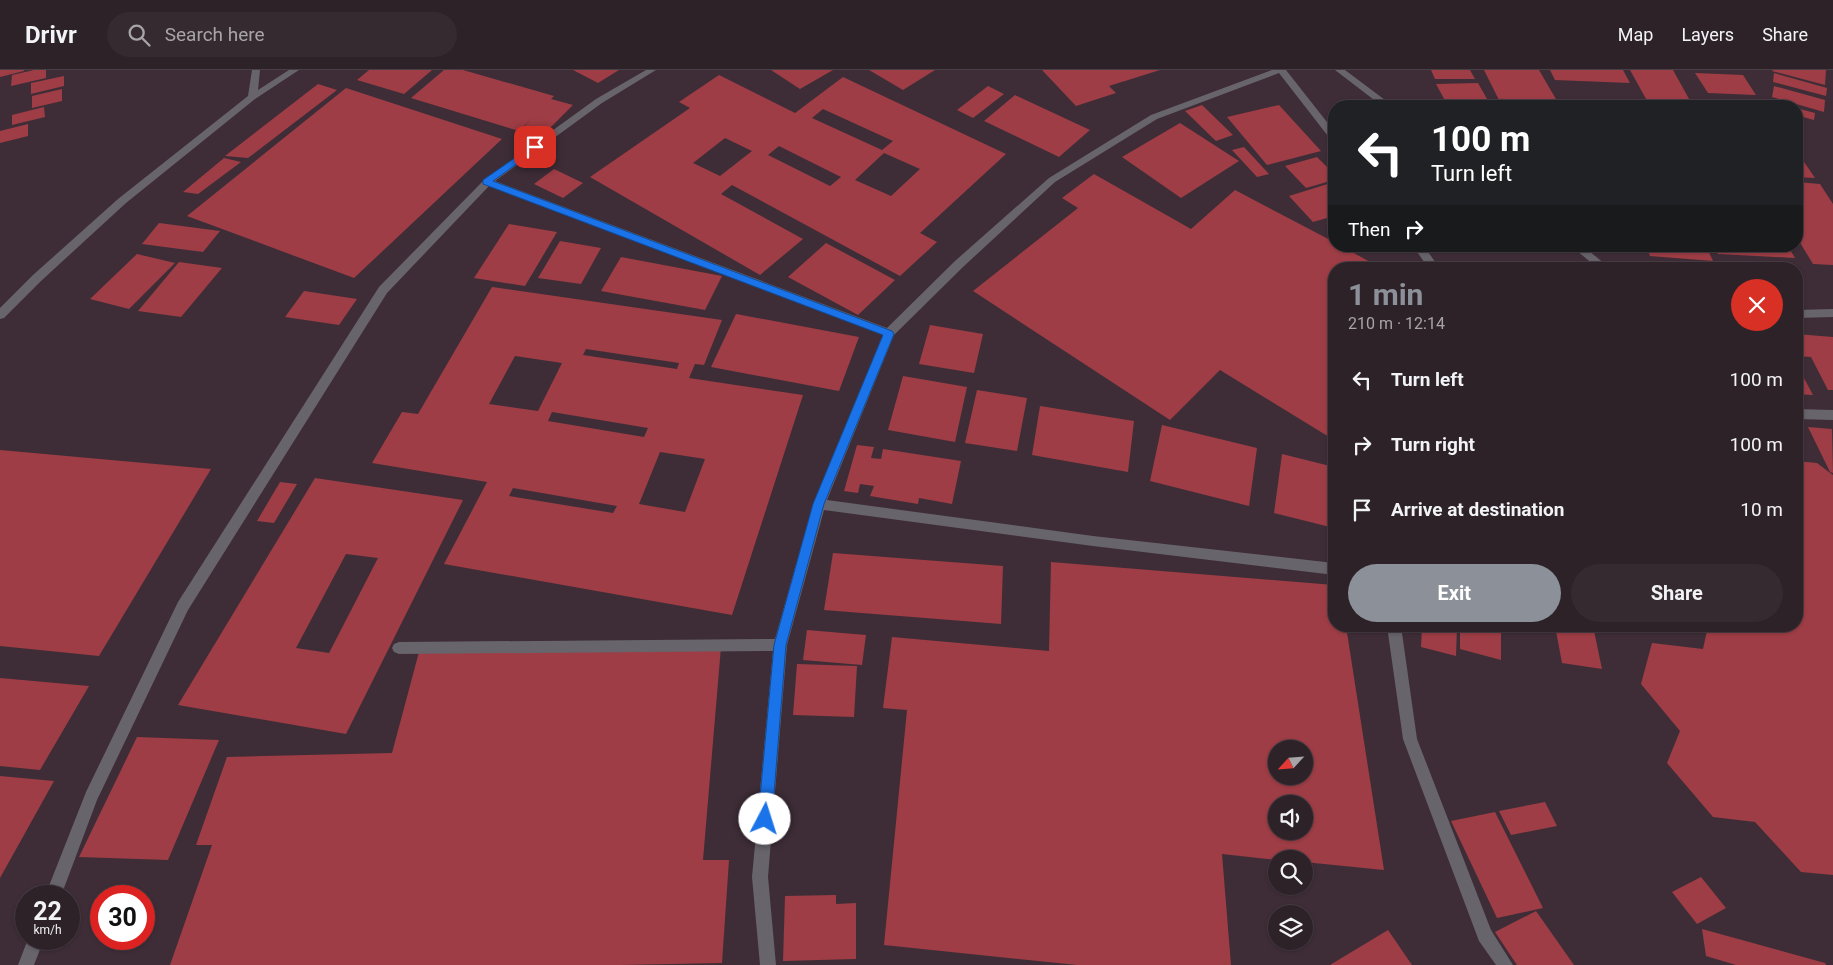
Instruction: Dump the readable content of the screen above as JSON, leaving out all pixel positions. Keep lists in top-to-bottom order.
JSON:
{
  "north": "bottom left",
  "page": {
    "header": "Drivr",
    "search": "Search here",
    "nav": ["Map", "Layers", "Share"],
    "turn": ["100 m", "Turn left"],
    "then": "Then",
    "heading": ["1 min", "210 m · 12:14"],
    "list": [
      {
        "name": "Turn left",
        "value": "100 m"
      },
      {
        "name": "Turn right",
        "value": "100 m"
      },
      {
        "name": "Arrive at destination",
        "value": "10 m"
      }
    ],
    "buttons": ["Exit", "Share"],
    "speed": "22 km/h",
    "limit": "30"
  }
}
